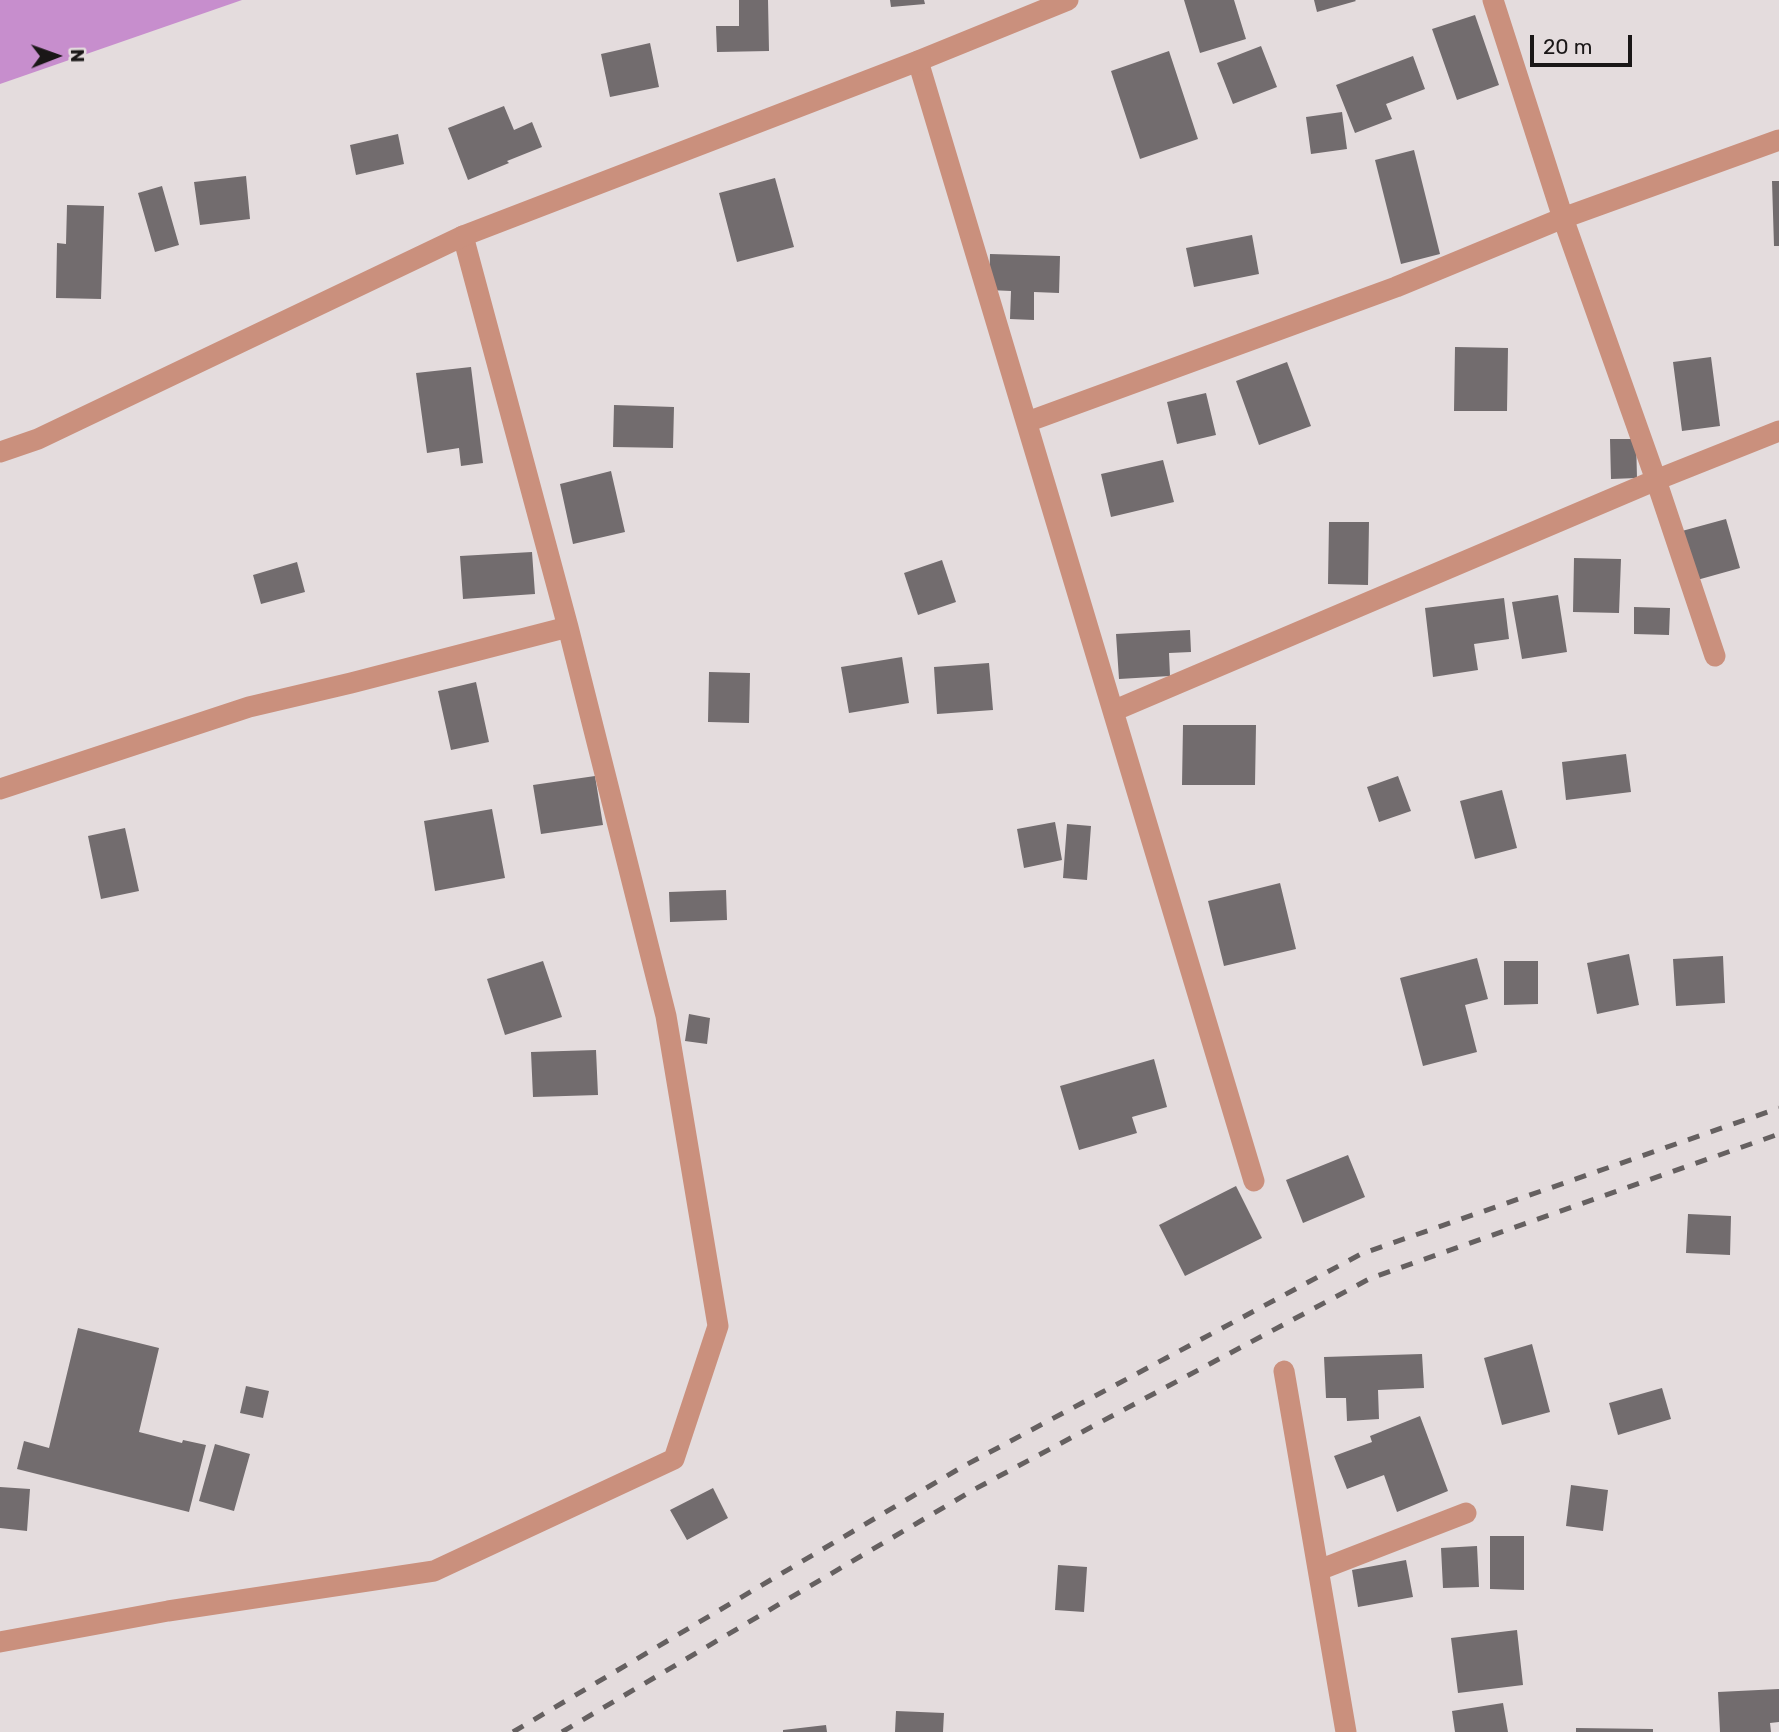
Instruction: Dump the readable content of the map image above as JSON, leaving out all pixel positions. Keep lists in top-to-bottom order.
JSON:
{
  "scale_bar": "20 m",
  "north": "right"
}
